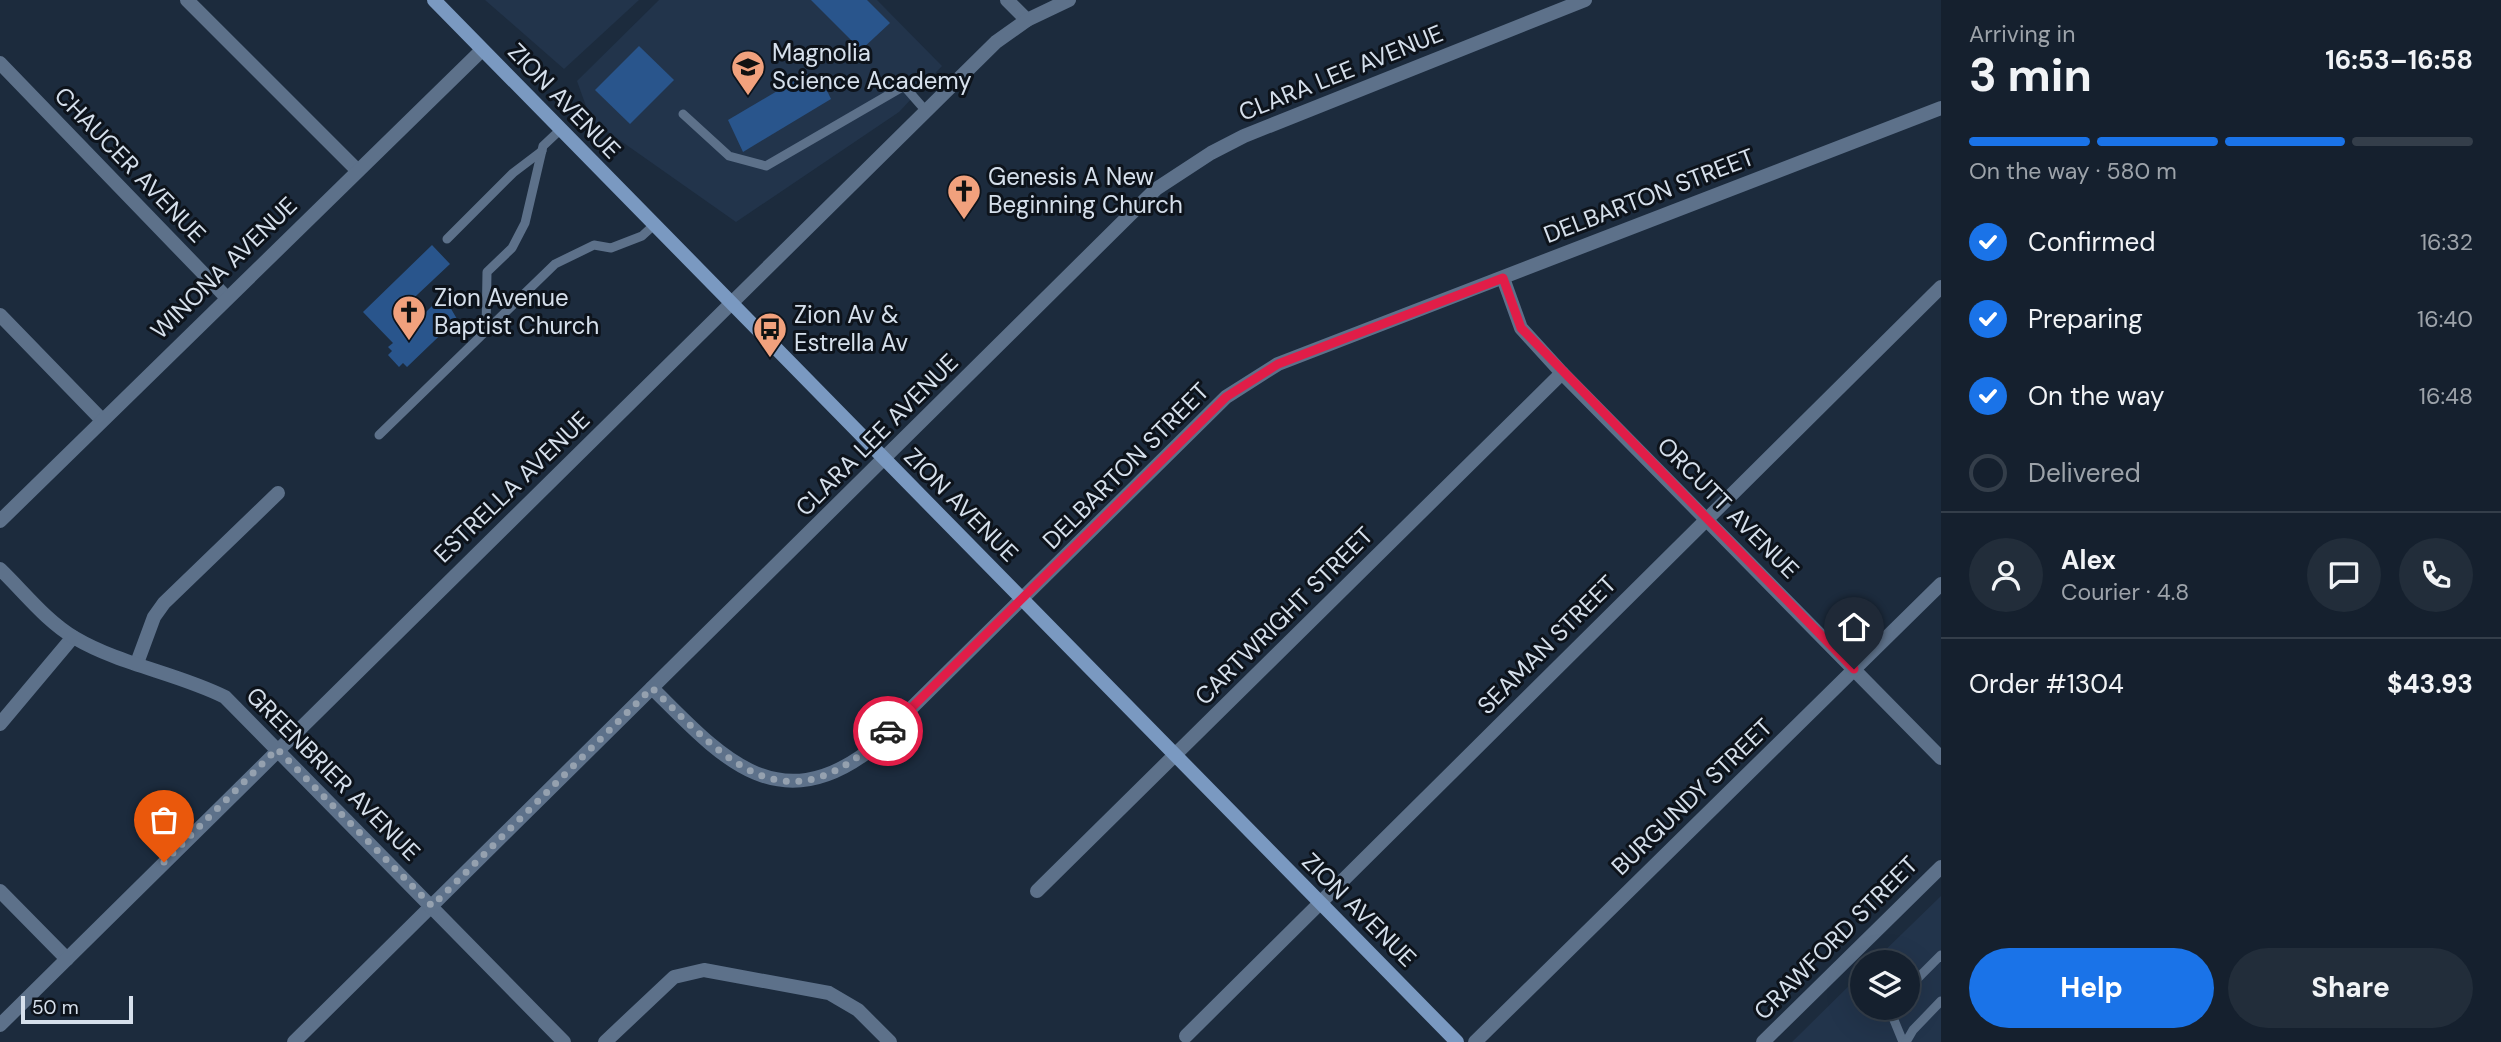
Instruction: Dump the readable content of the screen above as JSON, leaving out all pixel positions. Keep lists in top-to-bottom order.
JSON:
{
  "streets": {
    "main road": ["ZION AVENUE"],
    "street": [
      "CLARA LEE AVENUE",
      "CHAUCER AVENUE",
      "DELBARTON STREET",
      "WINONA AVENUE",
      "ESTRELLA AVENUE",
      "ORCUTT AVENUE",
      "CARTWRIGHT STREET",
      "SEAMAN STREET",
      "GREENBRIER AVENUE",
      "BURGUNDY STREET",
      "CRAWFORD STREET"
    ]
  },
  "crossings": [
    ["CLARA LEE AVENUE", "ZION AVENUE"],
    ["CLARA LEE AVENUE", "DELBARTON STREET"],
    ["CLARA LEE AVENUE", "GREENBRIER AVENUE"],
    ["ZION AVENUE", "DELBARTON STREET"],
    ["ZION AVENUE", "WINONA AVENUE"],
    ["ZION AVENUE", "ESTRELLA AVENUE"],
    ["ZION AVENUE", "CARTWRIGHT STREET"],
    ["ZION AVENUE", "SEAMAN STREET"],
    ["CHAUCER AVENUE", "WINONA AVENUE"],
    ["DELBARTON STREET", "ORCUTT AVENUE"],
    ["ESTRELLA AVENUE", "GREENBRIER AVENUE"],
    ["ORCUTT AVENUE", "CARTWRIGHT STREET"],
    ["ORCUTT AVENUE", "SEAMAN STREET"],
    ["ORCUTT AVENUE", "BURGUNDY STREET"]
  ],
  "places": {
    "school or university": ["Magnolia Science Academy"],
    "church": ["Genesis A New Beginning Church", "Zion Avenue Baptist Church"],
    "bus stop": ["Zion Av & Estrella Av"]
  },
  "scale_bar": "50 m",
  "page": {
    "heading": ["3 min", "Arriving in", "16:53–16:58"],
    "panel": [
      "Alex",
      "Courier · 4.8",
      "Order #1304",
      "$43.93"
    ],
    "bar": "On the way · 580 m",
    "list": [
      ["Confirmed", "16:32"],
      ["Preparing", "16:40"],
      ["On the way", "16:48"],
      "Delivered"
    ],
    "buttons": ["Help", "Share"],
    "scale": "50 m"
  }
}
